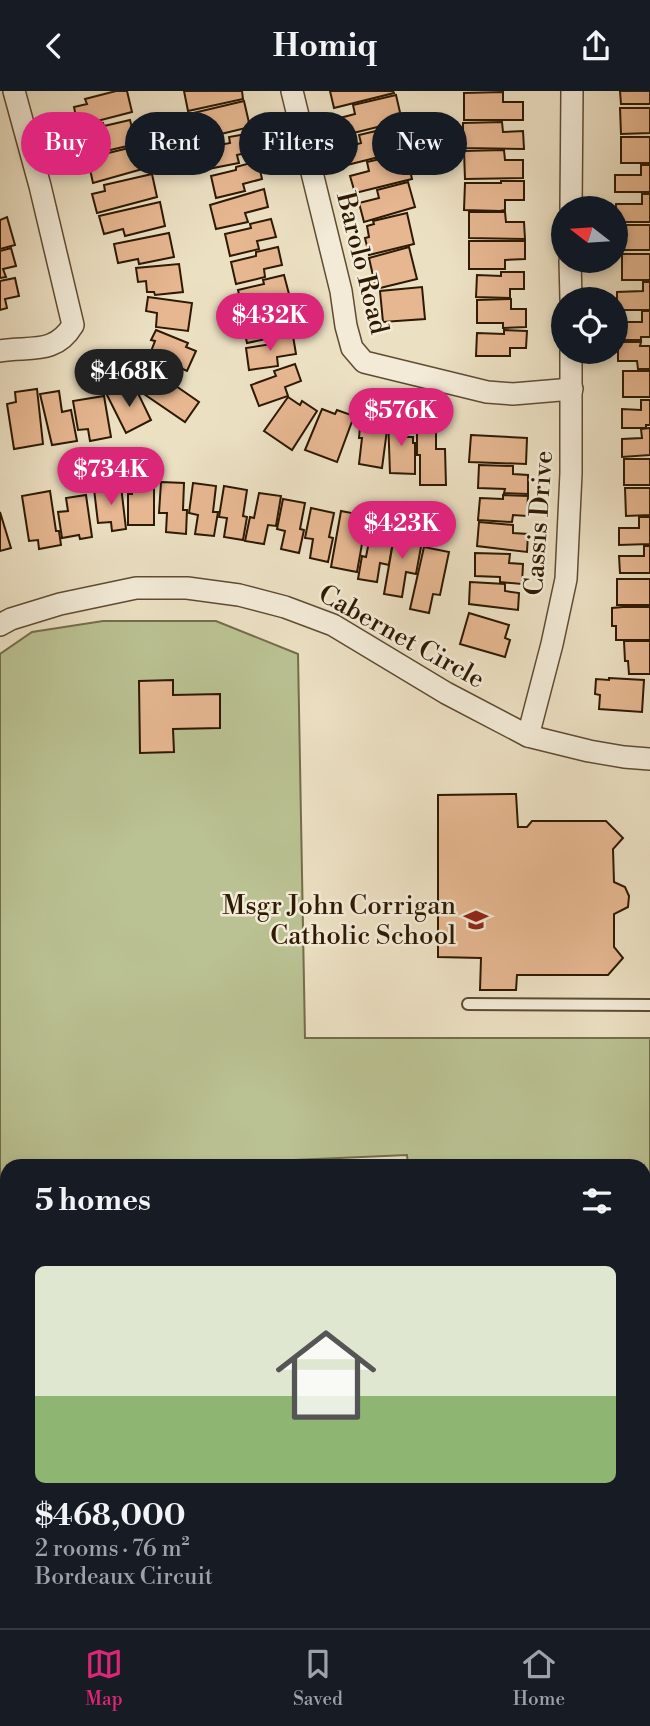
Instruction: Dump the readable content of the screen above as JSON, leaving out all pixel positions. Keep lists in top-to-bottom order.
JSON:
{
  "streets": {
    "street": ["Barolo Road", "Cassis Drive", "Cabernet Circle"]
  },
  "crossings": [
    ["Barolo Road", "Cassis Drive"],
    ["Cassis Drive", "Cabernet Circle"]
  ],
  "places": {
    "school or university": ["Msgr John Corrigan Catholic School"]
  },
  "north": "left",
  "page": {
    "header": "Homiq",
    "chip": [
      "Buy",
      "Rent",
      "Filters",
      "New"
    ],
    "price": [
      "$432K",
      "$468K",
      "$576K",
      "$734K",
      "$423K"
    ],
    "heading": "5 homes",
    "list": [
      {
        "name": "$468,000",
        "note": "2 rooms · 76 m² · Bordeaux Circuit"
      }
    ],
    "tabs": ["Map", "Saved", "Home"]
  }
}
